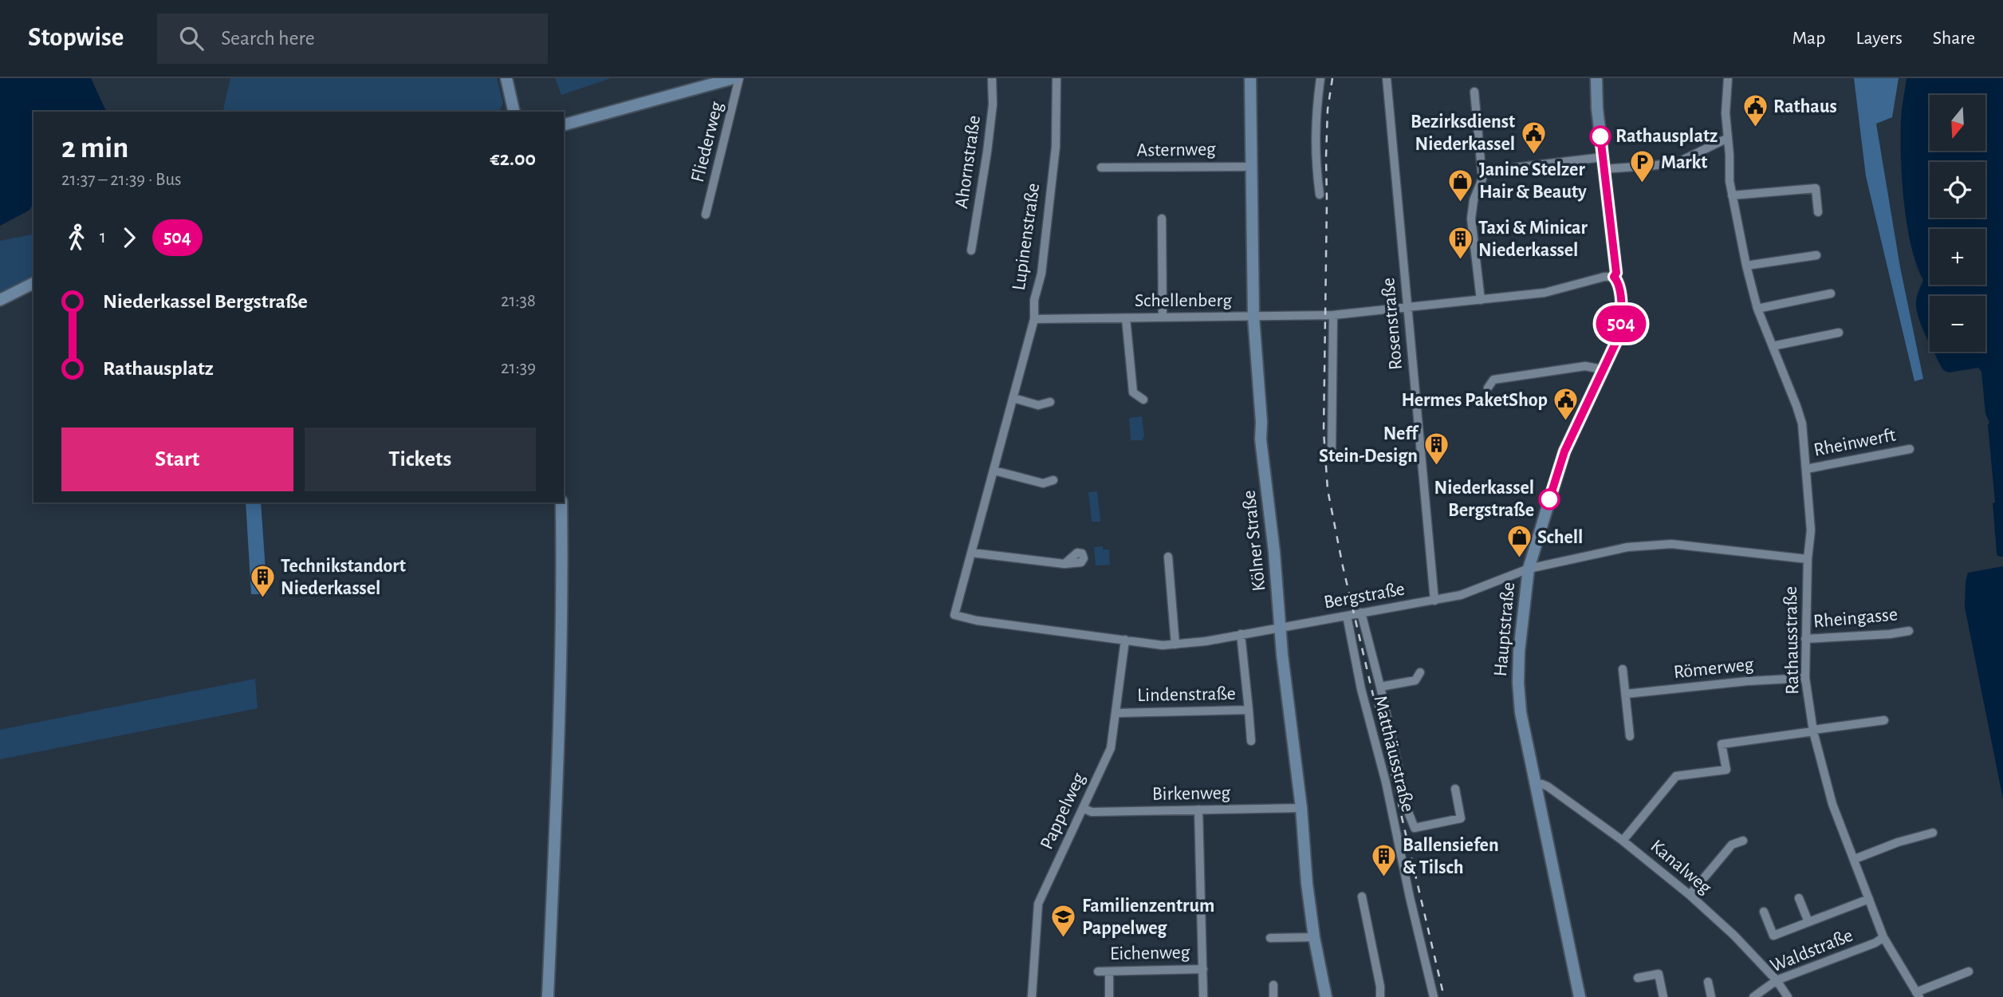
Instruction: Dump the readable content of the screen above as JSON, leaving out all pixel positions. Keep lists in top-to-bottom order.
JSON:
{
  "streets": {
    "street": [
      "Fliederweg",
      "Asternweg",
      "Ahornstraße",
      "Lupinenstraße",
      "Schellenberg",
      "Rosenstraße",
      "Rheinwerft",
      "Kölner Straße",
      "Bergstraße",
      "Rheingasse",
      "Hauptstraße",
      "Rathausstraße",
      "Römerweg",
      "Lindenstraße",
      "Matthäusstraße",
      "Birkenweg",
      "Pappelweg",
      "Kanalweg",
      "Waldstraße",
      "Eichenweg"
    ]
  },
  "crossings": [
    ["Asternweg", "Kölner Straße"],
    ["Lupinenstraße", "Schellenberg"],
    ["Lupinenstraße", "Bergstraße"],
    ["Schellenberg", "Rosenstraße"],
    ["Schellenberg", "Kölner Straße"],
    ["Schellenberg", "Hauptstraße"],
    ["Rosenstraße", "Bergstraße"],
    ["Rheinwerft", "Rathausstraße"],
    ["Kölner Straße", "Bergstraße"],
    ["Kölner Straße", "Birkenweg"],
    ["Bergstraße", "Hauptstraße"],
    ["Bergstraße", "Rathausstraße"],
    ["Bergstraße", "Lindenstraße"],
    ["Bergstraße", "Matthäusstraße"],
    ["Bergstraße", "Pappelweg"],
    ["Rheingasse", "Rathausstraße"],
    ["Hauptstraße", "Kanalweg"],
    ["Rathausstraße", "Römerweg"],
    ["Rathausstraße", "Waldstraße"],
    ["Lindenstraße", "Pappelweg"],
    ["Birkenweg", "Pappelweg"],
    ["Kanalweg", "Waldstraße"]
  ],
  "places": {
    "public building": ["Rathaus", "Bezirksdienst Niederkassel", "Hermes PaketShop"],
    "other": ["Rathausplatz", "Niederkassel Bergstraße"],
    "parking": ["Markt"],
    "shop": ["Janine Stelzer Hair & Beauty", "Schell"],
    "building": [
      "Taxi & Minicar Niederkassel",
      "Neff Stein-Design",
      "Technikstandort Niederkassel",
      "Ballensiefen & Tilsch"
    ],
    "school or university": ["Familienzentrum Pappelweg"]
  },
  "lines": ["bus line 504"],
  "north": "bottom",
  "page": {
    "header": "Stopwise",
    "search": "Search here",
    "nav": ["Map", "Layers", "Share"],
    "on_map": "504",
    "map_buttons": ["+", "−"],
    "heading": ["2 min", "21:37 – 21:39 · Bus", "€2.00"],
    "legs": ["1", "504"],
    "list": [
      {
        "name": "Niederkassel Bergstraße",
        "value": "21:38"
      },
      {
        "name": "Rathausplatz",
        "value": "21:39"
      }
    ],
    "buttons": ["Start", "Tickets"]
  }
}
